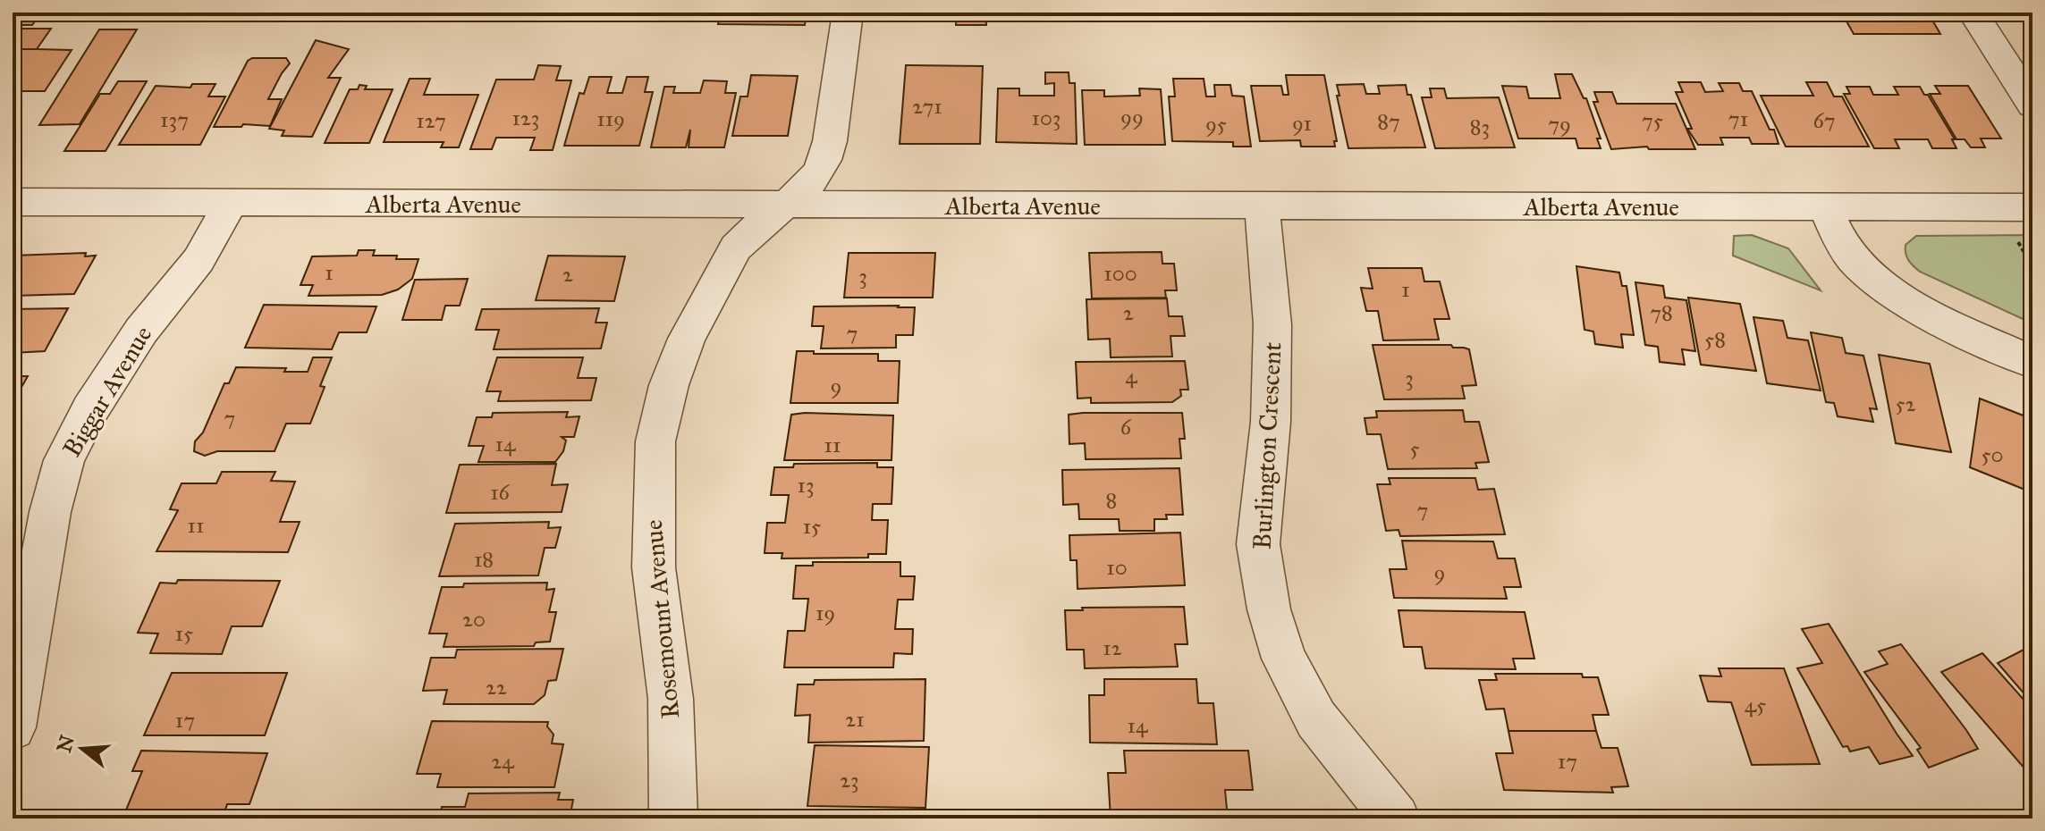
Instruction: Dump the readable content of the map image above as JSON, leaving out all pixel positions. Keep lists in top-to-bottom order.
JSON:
{
  "streets": {
    "street": [
      "Alberta Avenue",
      "Biggar Avenue",
      "Burlington Crescent",
      "Rosemount Avenue"
    ]
  },
  "crossings": [
    ["Alberta Avenue", "Biggar Avenue"],
    ["Alberta Avenue", "Burlington Crescent"],
    ["Alberta Avenue", "Rosemount Avenue"]
  ],
  "house_numbers": [
    "271",
    "99",
    "123",
    "103",
    "119",
    "71",
    "137",
    "127",
    "75",
    "67",
    "87",
    "91",
    "95",
    "79",
    "83",
    "1",
    "100",
    "2",
    "3",
    "1",
    "2",
    "78",
    "7",
    "58",
    "4",
    "3",
    "9",
    "52",
    "7",
    "6",
    "14",
    "11",
    "5",
    "50",
    "13",
    "16",
    "8",
    "7",
    "11",
    "15",
    "18",
    "10",
    "9",
    "19",
    "20",
    "15",
    "12",
    "22",
    "45",
    "21",
    "17",
    "14",
    "24",
    "17",
    "23"
  ],
  "north": "left"
}
